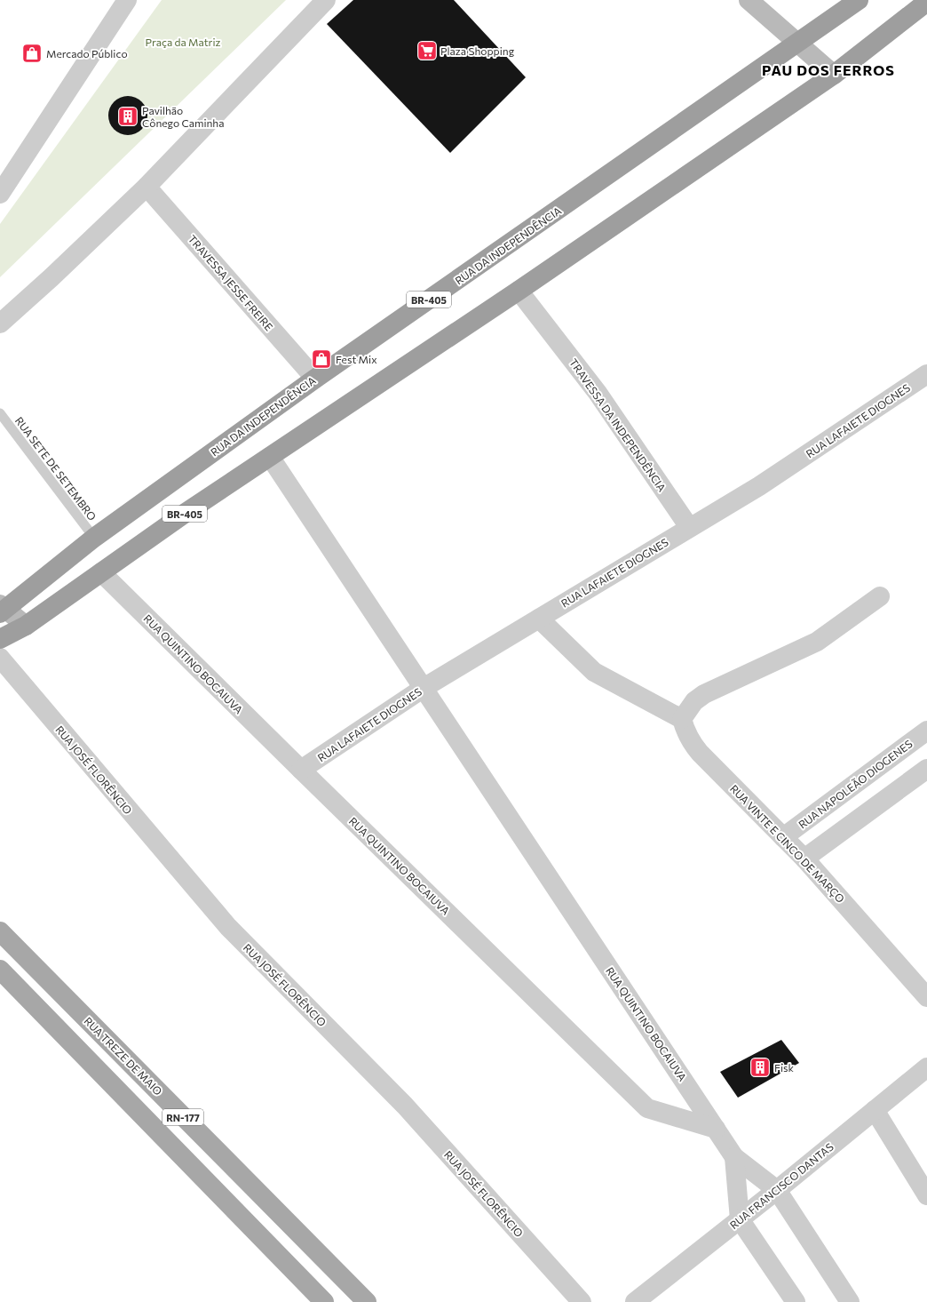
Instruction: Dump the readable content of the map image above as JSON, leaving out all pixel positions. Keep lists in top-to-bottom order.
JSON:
{
  "streets": {
    "highway": ["RUA DA INDEPENDÊNCIA", "BR-405"],
    "main road": ["RUA TREZE DE MAIO", "RN-177"],
    "street": [
      "TRAVESSA JESSE FREIRE",
      "RUA LAFAIETE DIOGNES",
      "TRAVESSA DA INDEPENDÊNCIA",
      "RUA QUINTINO BOCAIUVA",
      "RUA JOSÉ FLORÊNCIO",
      "RUA NAPOLEÃO DIOGENES",
      "RUA VINTE E CINCO DE MARÇO",
      "RUA FRANCISCO DANTAS"
    ],
    "lane": ["RUA SETE DE SETEMBRO"]
  },
  "crossings": [
    ["RUA DA INDEPENDÊNCIA", "TRAVESSA JESSE FREIRE"],
    ["RUA DA INDEPENDÊNCIA", "RUA SETE DE SETEMBRO"],
    ["BR-405", "TRAVESSA DA INDEPENDÊNCIA"],
    ["BR-405", "RUA QUINTINO BOCAIUVA"],
    ["RUA LAFAIETE DIOGNES", "TRAVESSA DA INDEPENDÊNCIA"],
    ["RUA LAFAIETE DIOGNES", "RUA QUINTINO BOCAIUVA"],
    ["RUA QUINTINO BOCAIUVA", "RUA FRANCISCO DANTAS"],
    ["RUA NAPOLEÃO DIOGENES", "RUA VINTE E CINCO DE MARÇO"]
  ],
  "districts": ["PAU DOS FERROS"],
  "parks": ["Praça da Matriz"],
  "places": {
    "supermarket": ["Plaza Shopping"],
    "shop": ["Mercado Público", "Fest Mix"],
    "building": ["Pavilhão Cônego Caminha", "Fisk"]
  }
}
